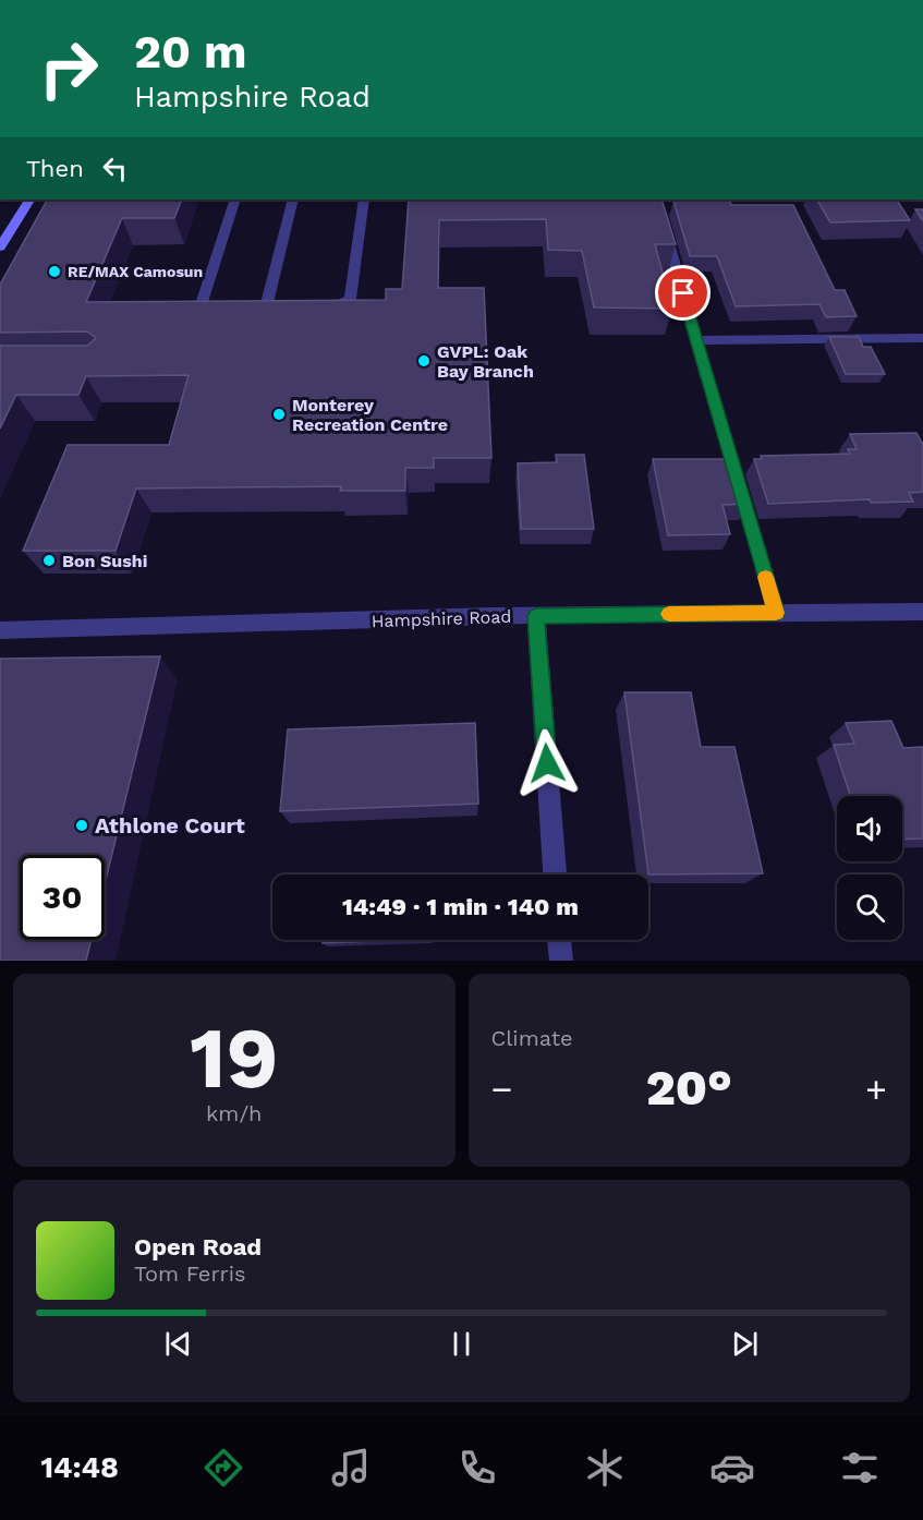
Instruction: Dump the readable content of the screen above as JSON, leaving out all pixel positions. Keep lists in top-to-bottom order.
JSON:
{
  "streets": {
    "street": ["Hampshire Road"]
  },
  "places": [
    "RE/MAX Camosun",
    "GVPL: Oak Bay Branch",
    "Monterey Recreation Centre",
    "Bon Sushi",
    "Athlone Court"
  ],
  "page": {
    "turn": ["20 m", "Hampshire Road"],
    "then": "Then",
    "limit": "30",
    "trip": "14:49 · 1 min · 140 m",
    "tile": [
      ["19", "km/h"],
      "Climate"
    ],
    "heat": ["−", "20°", "+"],
    "song": ["Open Road", "Tom Ferris"],
    "tabs": "14:48"
  }
}
